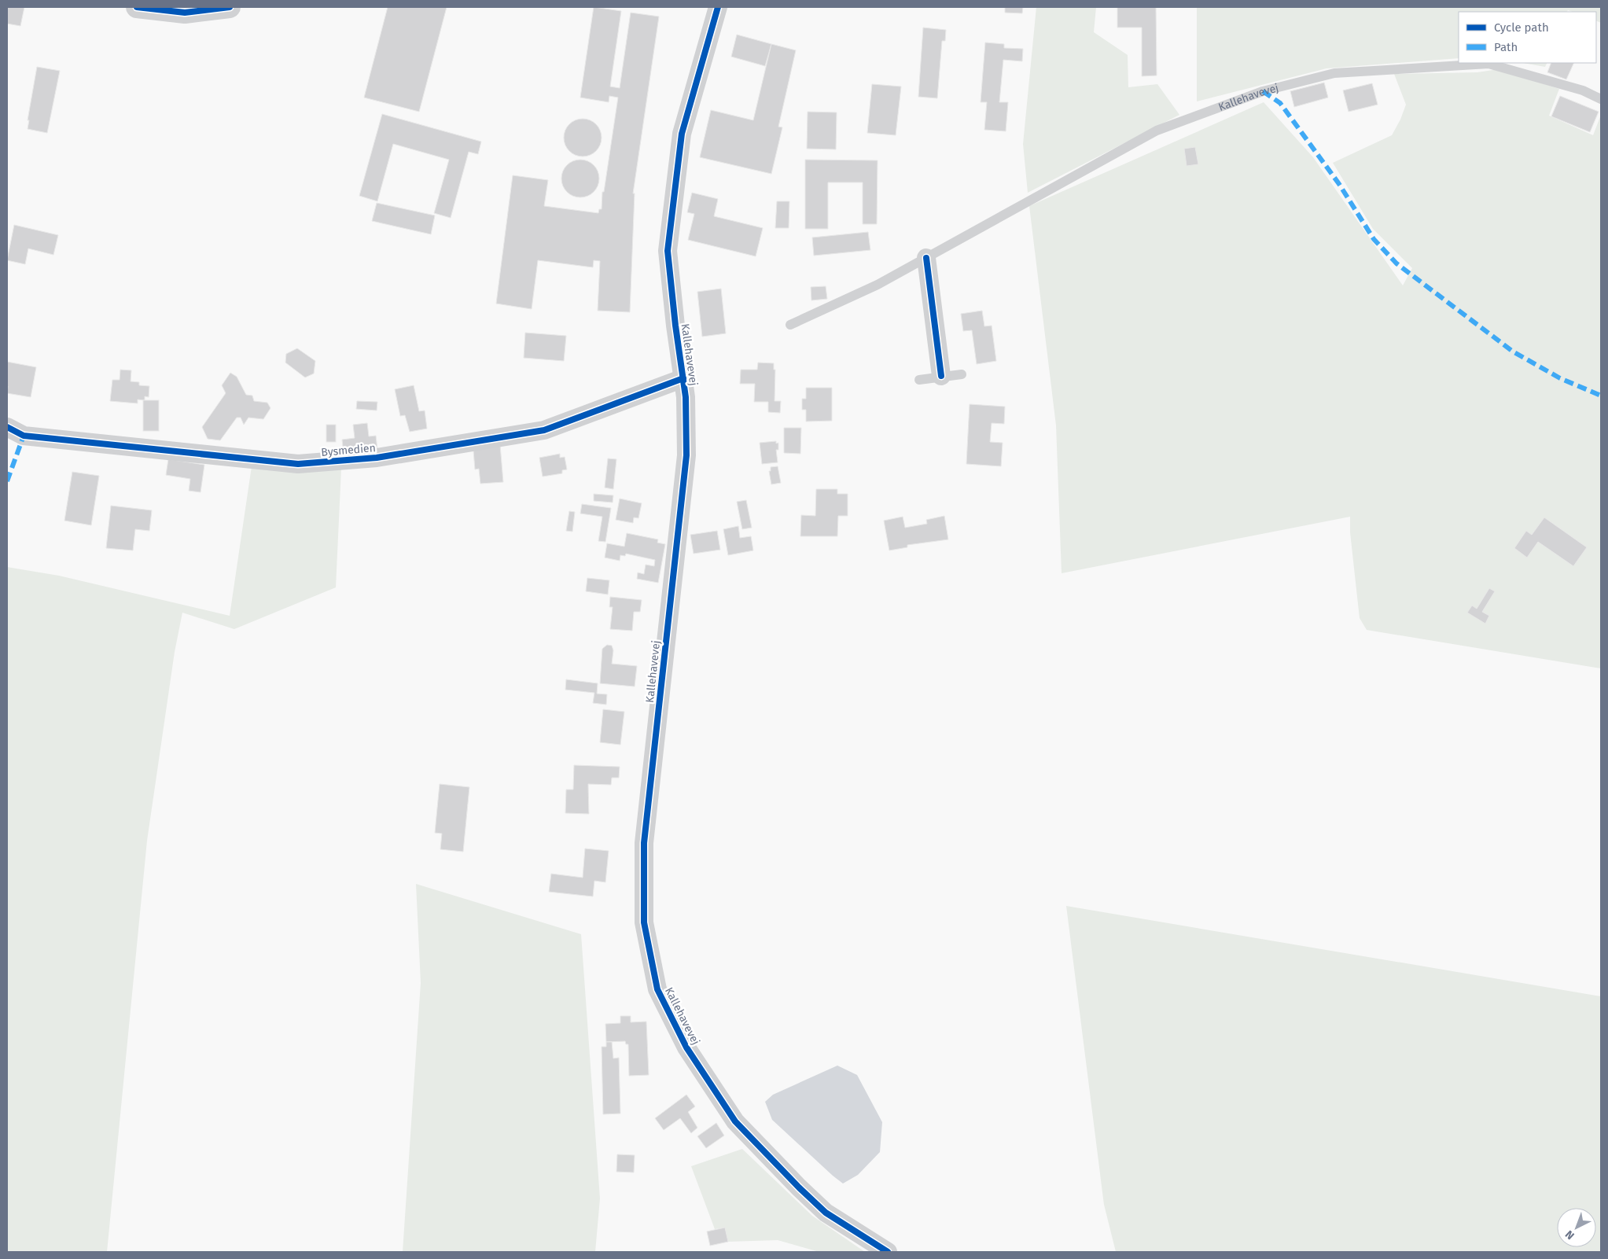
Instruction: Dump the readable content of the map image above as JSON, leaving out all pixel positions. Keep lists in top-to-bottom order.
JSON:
{
  "streets": {
    "street": ["Kallehavevej", "Bysmedien"]
  },
  "crossings": [
    ["Kallehavevej", "Bysmedien"]
  ],
  "legend": ["Cycle path", "Path"],
  "north": "bottom left"
}
